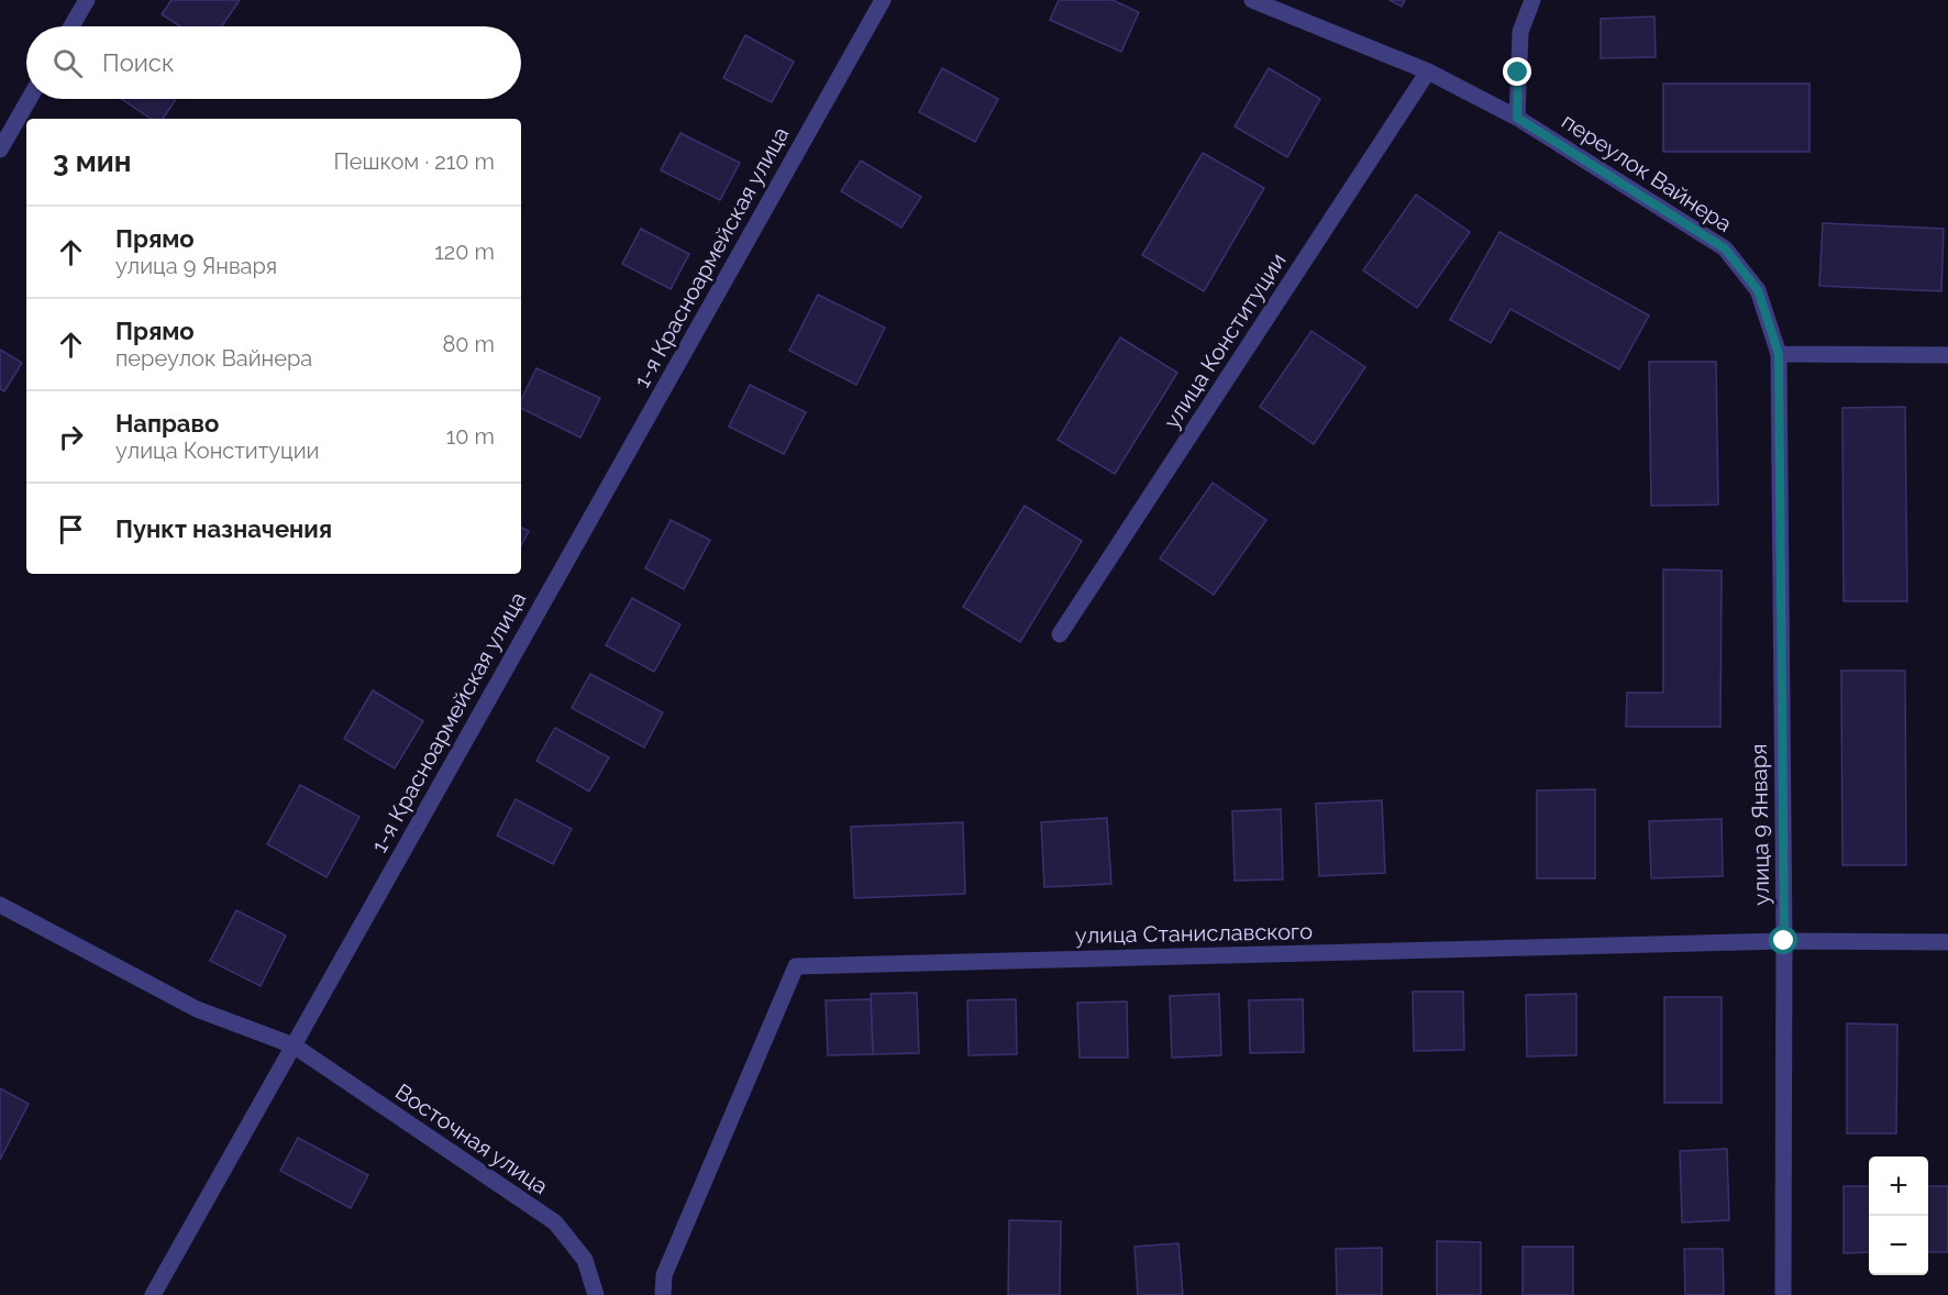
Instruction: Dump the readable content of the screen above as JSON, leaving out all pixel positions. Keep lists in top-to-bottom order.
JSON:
{
  "streets": {
    "street": [
      "переулок Вайнера",
      "1-я Красноармейская улица",
      "улица Конституции",
      "улица 9 Января",
      "улица Станиславского",
      "Восточная улица"
    ]
  },
  "crossings": [
    ["переулок Вайнера", "улица Конституции"],
    ["переулок Вайнера", "улица 9 Января"],
    ["1-я Красноармейская улица", "Восточная улица"],
    ["улица 9 Января", "улица Станиславского"]
  ],
  "page": {
    "search": "Поиск",
    "heading": ["3 мин", "Пешком · 210 m"],
    "list": [
      ["Прямо", "улица 9 Января", "120 m"],
      ["Прямо", "переулок Вайнера", "80 m"],
      ["Направо", "улица Конституции", "10 m"],
      "Пункт назначения"
    ],
    "map_buttons": ["+", "−"]
  }
}
